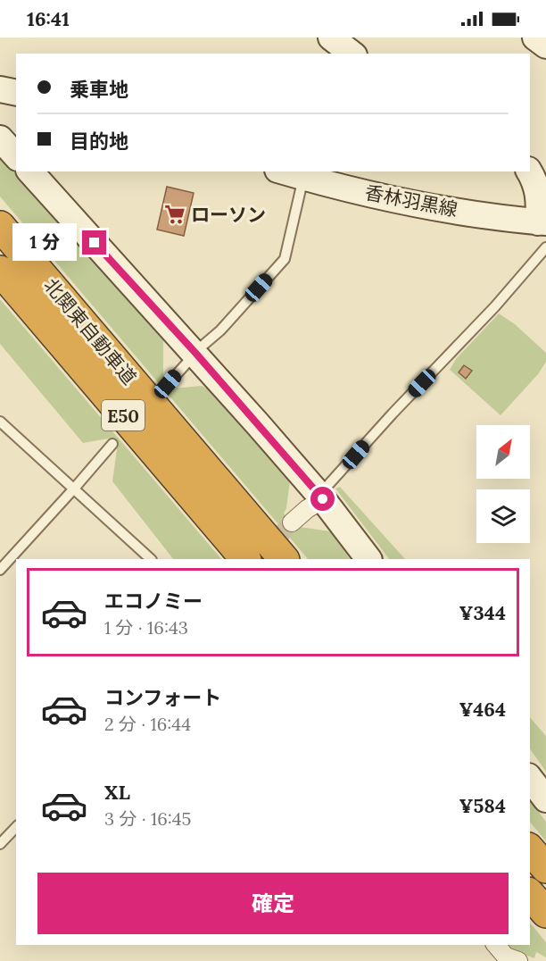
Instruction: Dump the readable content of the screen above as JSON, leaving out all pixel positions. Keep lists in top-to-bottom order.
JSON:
{
  "streets": {
    "highway": ["北関東自動車道", "E50"],
    "street": ["香林羽黒線"]
  },
  "places": {
    "supermarket": ["ローソン"]
  },
  "north": "top right",
  "page": {
    "status": "16:41",
    "banner": ["乗車地", "目的地"],
    "bubble": "1 分",
    "list": [
      {
        "name": "エコノミー",
        "note": "1 分 · 16:43",
        "value": "¥344"
      },
      {
        "name": "コンフォート",
        "note": "2 分 · 16:44",
        "value": "¥464"
      },
      {
        "name": "XL",
        "note": "3 分 · 16:45",
        "value": "¥584"
      }
    ],
    "buttons": "確定"
  }
}
